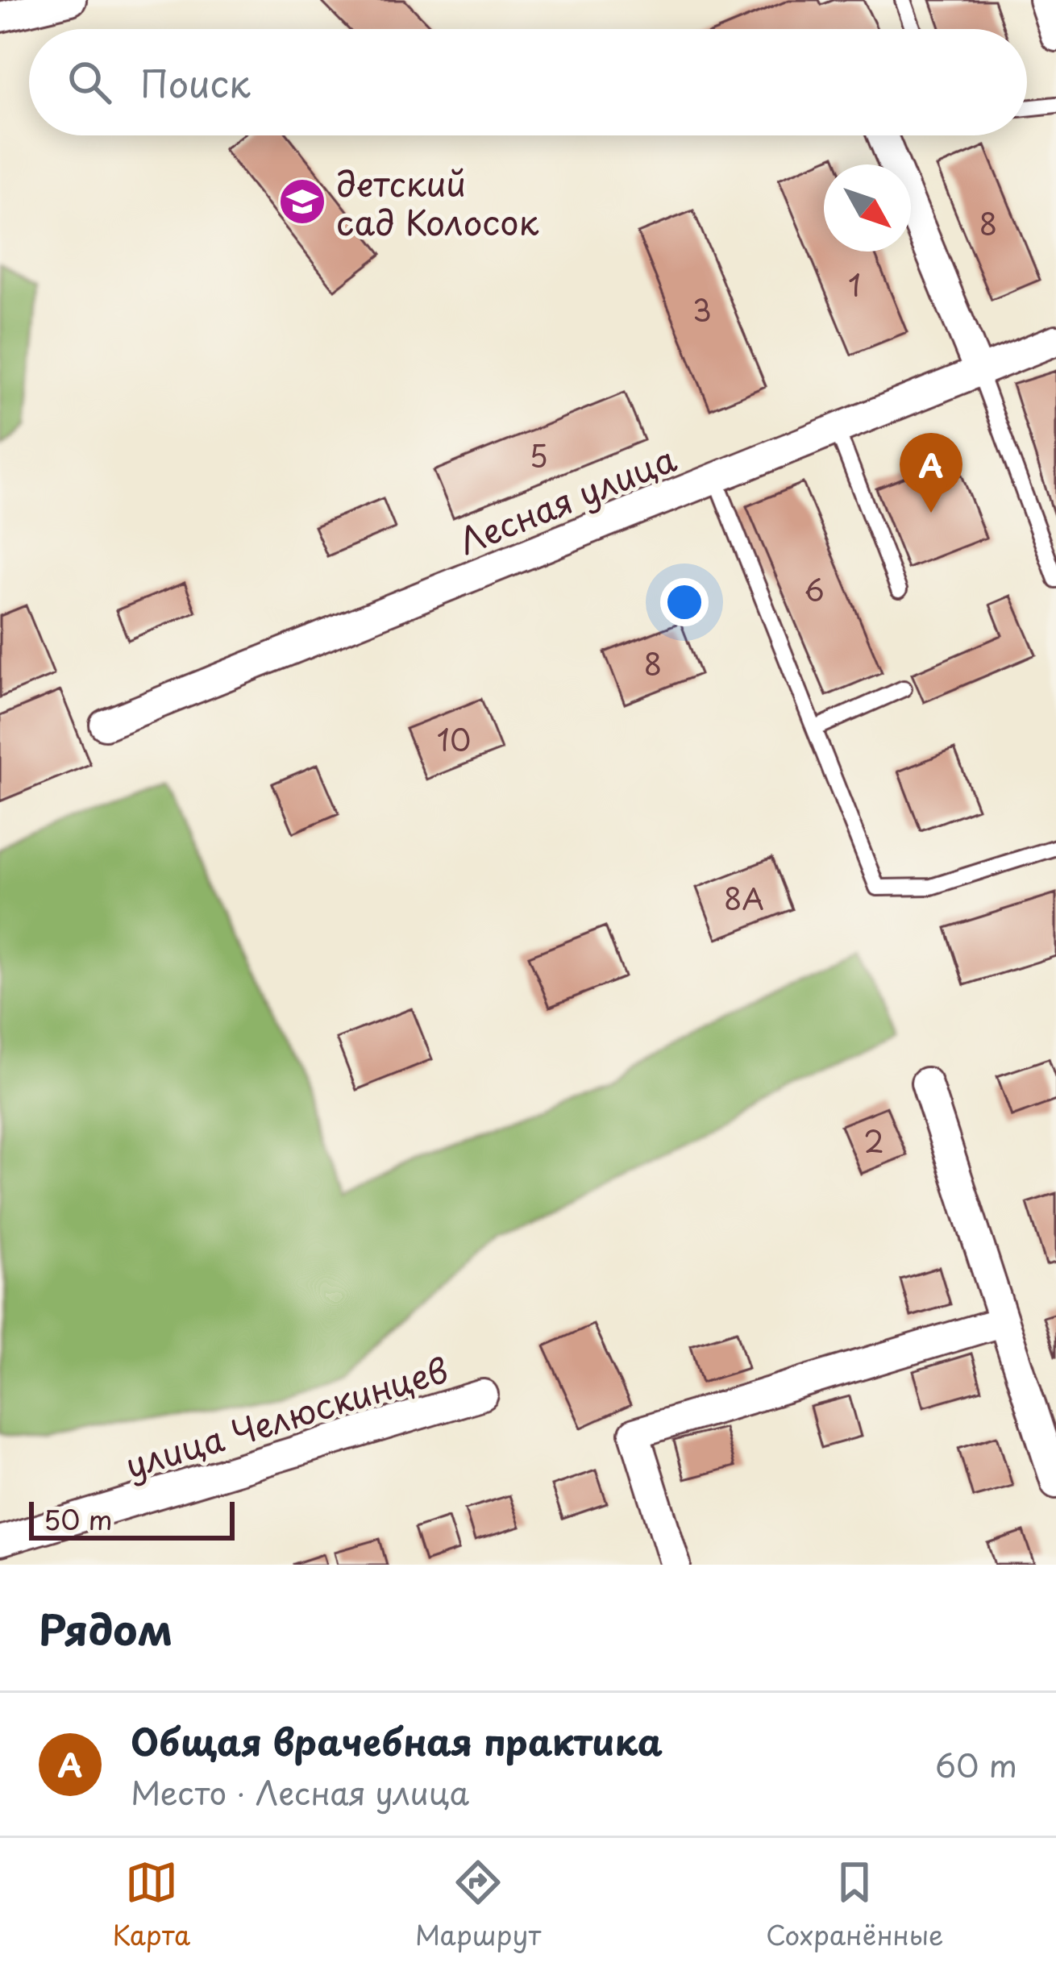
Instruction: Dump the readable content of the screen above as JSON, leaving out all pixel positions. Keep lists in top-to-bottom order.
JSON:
{
  "streets": {
    "street": ["Лесная улица", "улица Челюскинцев"]
  },
  "places": {
    "school or university": ["детский сад Колосок"]
  },
  "house_numbers": [
    "8",
    "1",
    "3",
    "5",
    "6",
    "8",
    "10",
    "8А",
    "2"
  ],
  "scale_bar": "50 m",
  "north": "bottom right",
  "page": {
    "search": "Поиск",
    "pins": "A",
    "scale": "50 m",
    "heading": "Рядом",
    "list": [
      {
        "mark": "A",
        "name": "Общая врачебная практика",
        "note": "Место · Лесная улица",
        "value": "60 m"
      }
    ],
    "nav": ["Карта", "Маршрут", "Сохранённые"]
  }
}
